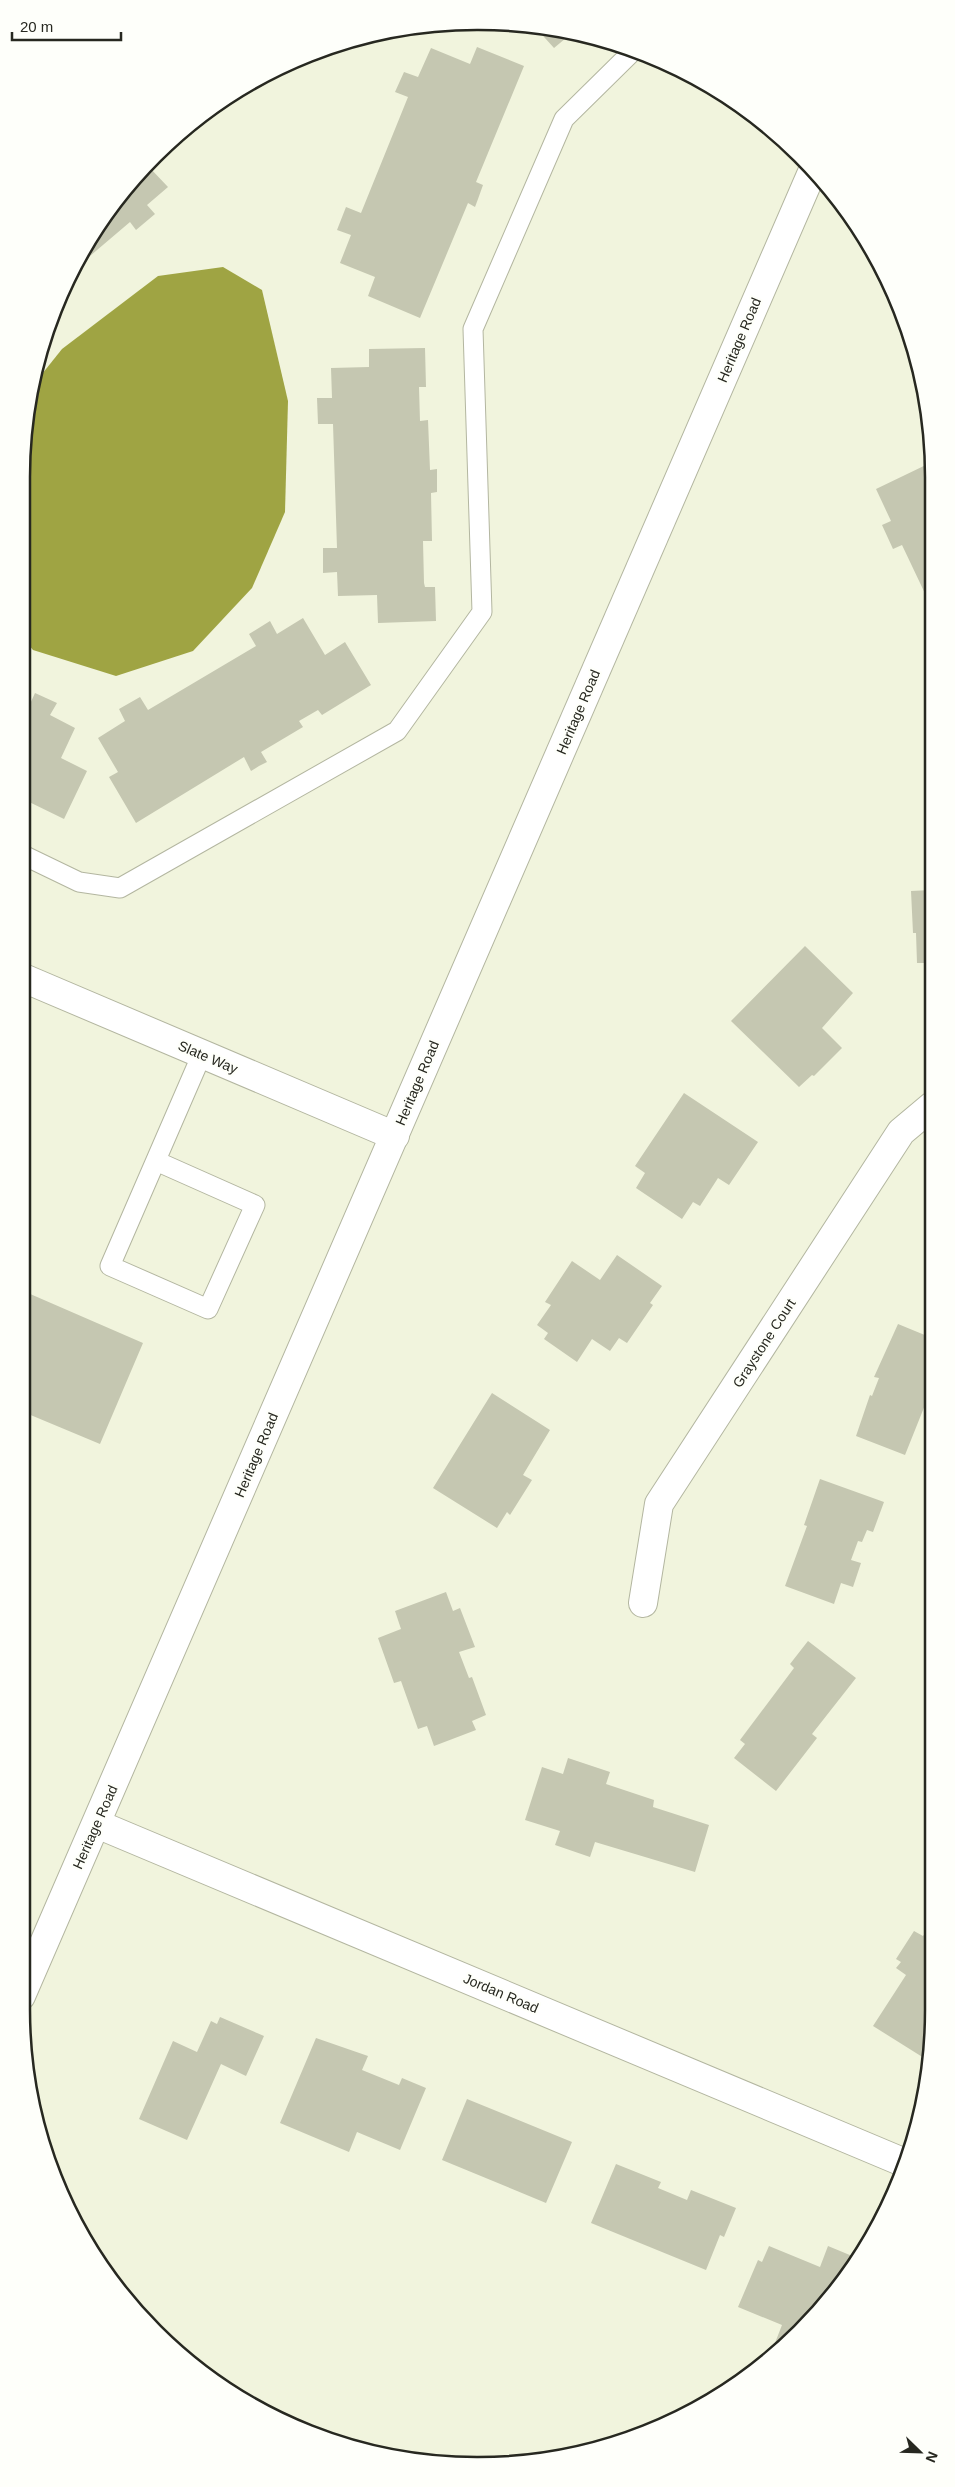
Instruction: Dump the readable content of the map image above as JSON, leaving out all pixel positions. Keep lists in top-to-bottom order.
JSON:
{
  "streets": {
    "main road": [
      "Heritage Road",
      "Slate Way",
      "Graystone Court",
      "Jordan Road"
    ]
  },
  "crossings": [
    ["Heritage Road", "Slate Way"],
    ["Heritage Road", "Jordan Road"]
  ],
  "scale_bar": "20 m",
  "north": "bottom right"
}
